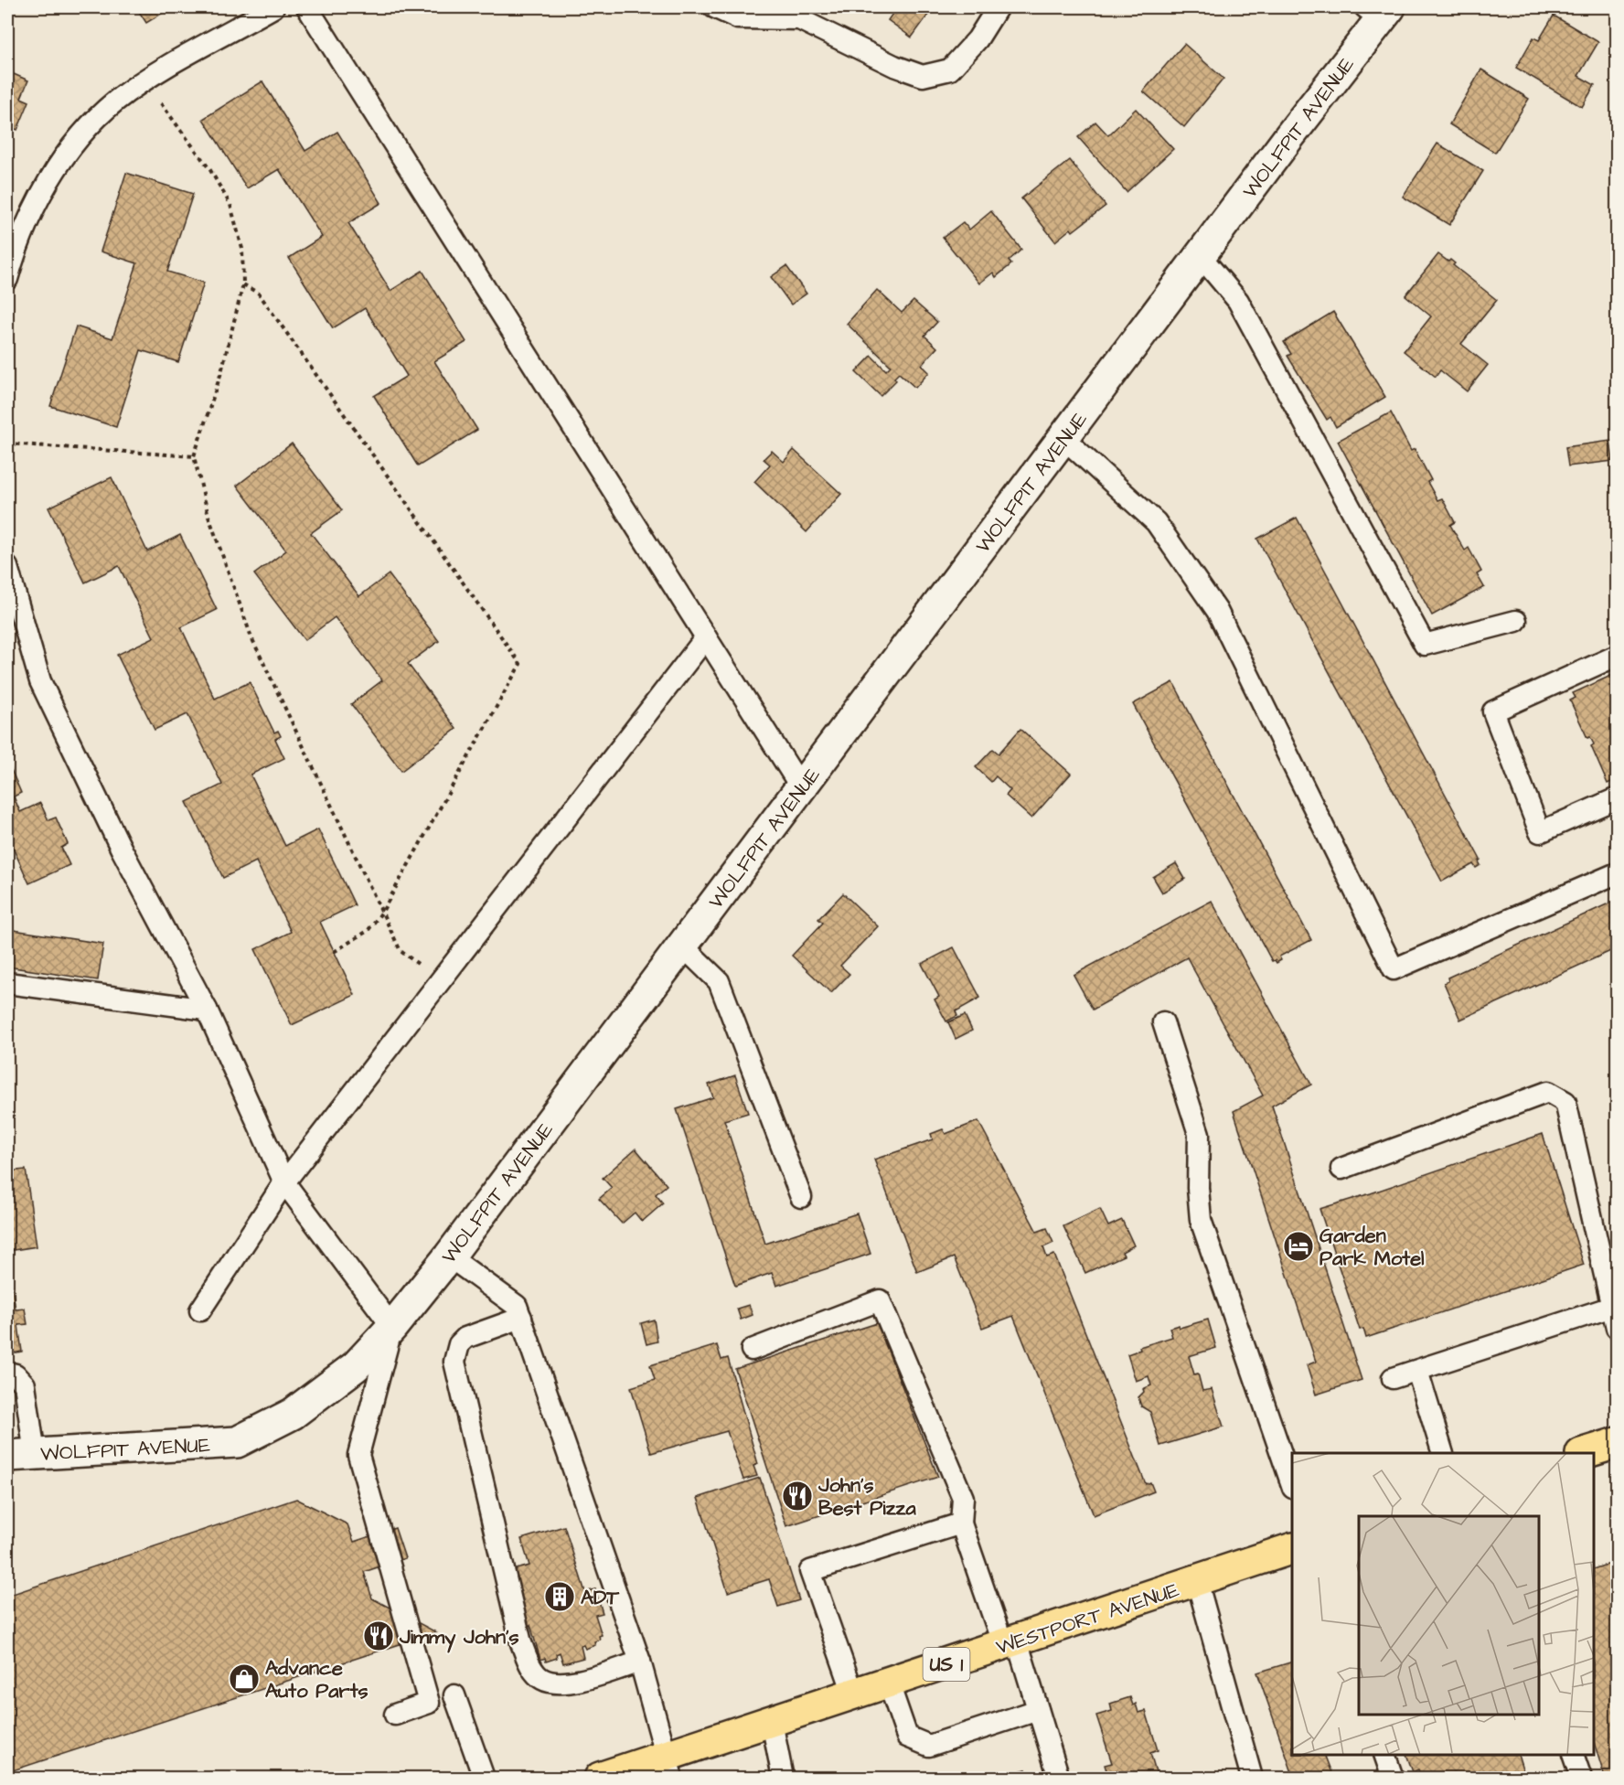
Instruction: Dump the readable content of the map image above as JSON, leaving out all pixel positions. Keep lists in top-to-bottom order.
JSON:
{
  "streets": {
    "main road": ["WESTPORT AVENUE", "US 1"],
    "street": ["WOLFPIT AVENUE"]
  },
  "places": {
    "hotel": ["Garden Park Motel"],
    "restaurant": ["John's Best Pizza", "Jimmy John's"],
    "building": ["ADT"],
    "shop": ["Advance Auto Parts"]
  }
}
